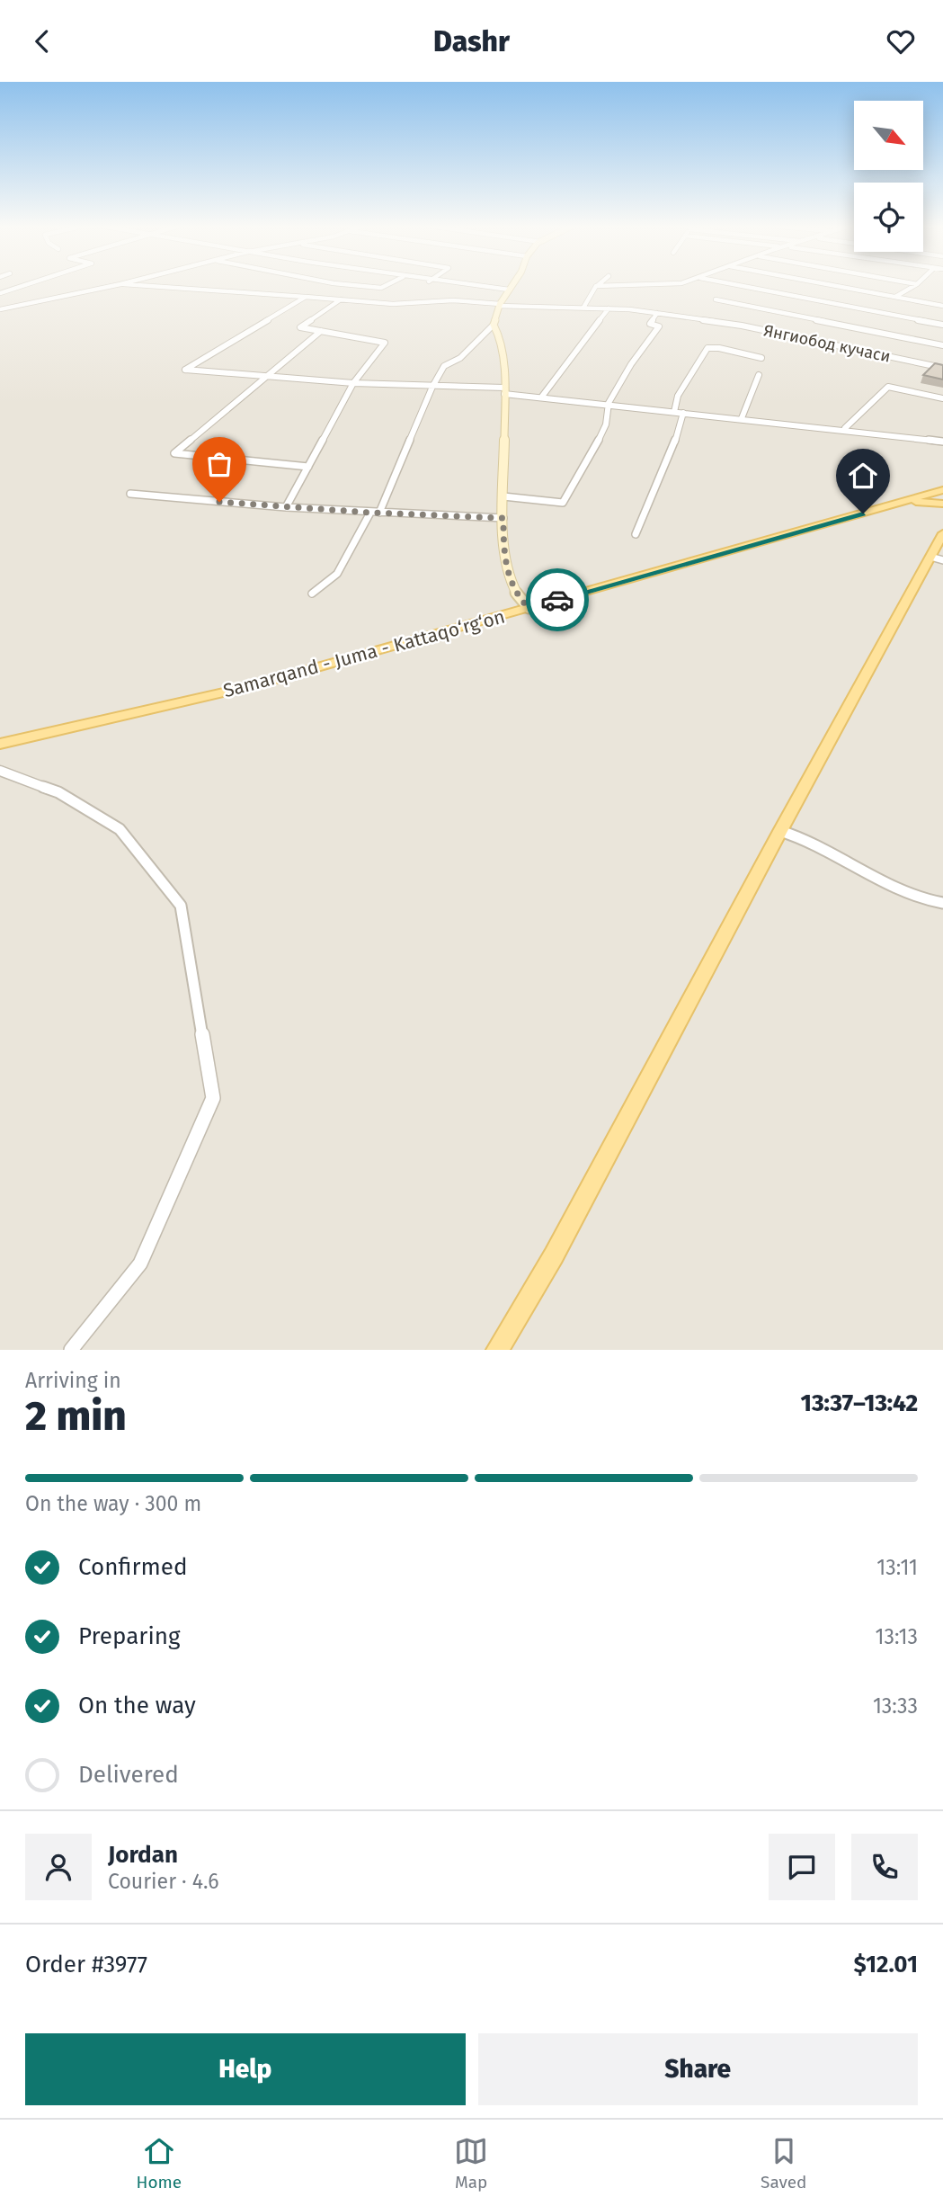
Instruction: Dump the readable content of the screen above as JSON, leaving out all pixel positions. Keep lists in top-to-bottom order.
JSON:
{
  "streets": {
    "main road": ["Samarqand - Juma - Kattaqo‘rg‘on"],
    "street": ["Янгиобод кучаси"]
  },
  "north": "bottom right",
  "page": {
    "header": "Dashr",
    "heading": ["2 min", "Arriving in", "13:37–13:42"],
    "panel": [
      "Jordan",
      "Courier · 4.6",
      "Order #3977",
      "$12.01"
    ],
    "bar": "On the way · 300 m",
    "list": [
      ["Confirmed", "13:11"],
      ["Preparing", "13:13"],
      ["On the way", "13:33"],
      "Delivered"
    ],
    "buttons": ["Help", "Share"],
    "tabs": ["Home", "Map", "Saved"]
  }
}
